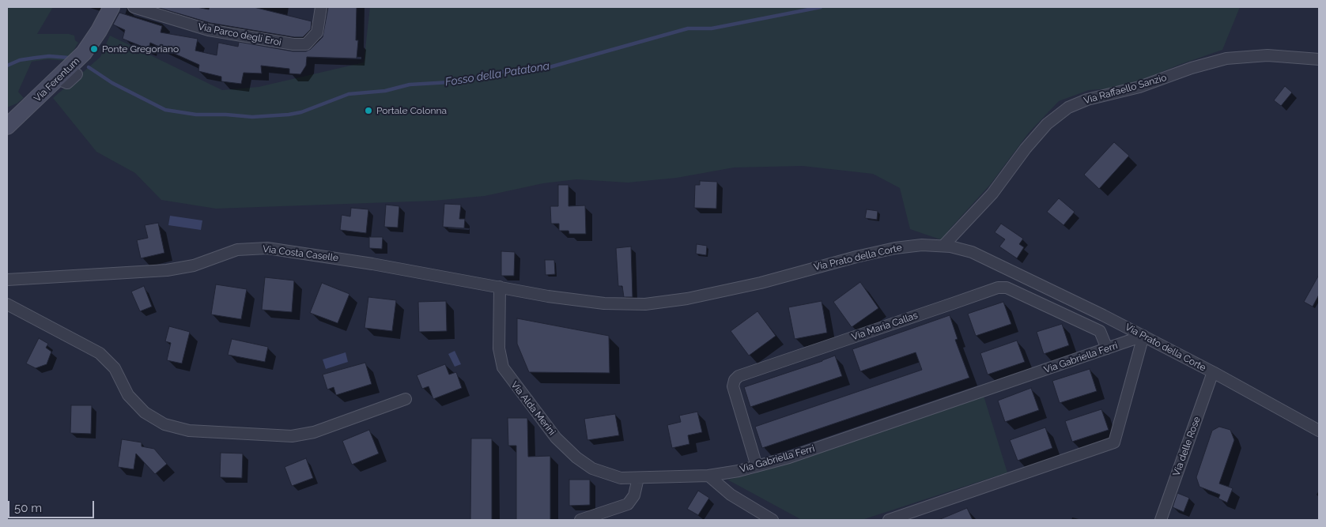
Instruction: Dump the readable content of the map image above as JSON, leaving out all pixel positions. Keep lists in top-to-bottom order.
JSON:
{
  "streets": {
    "main road": ["Via Ferentum"],
    "street": [
      "Via Parco degli Eroi",
      "Via Raffaello Sanzio",
      "Via Costa Caselle",
      "Via Prato della Corte",
      "Via Maria Callas",
      "Via Gabriella Ferri",
      "Via Alda Merini",
      "Via delle Rose"
    ]
  },
  "crossings": [
    ["Via Raffaello Sanzio", "Via Prato della Corte"],
    ["Via Costa Caselle", "Via Prato della Corte"],
    ["Via Costa Caselle", "Via Alda Merini"],
    ["Via Prato della Corte", "Via Gabriella Ferri"],
    ["Via Prato della Corte", "Via Alda Merini"],
    ["Via Prato della Corte", "Via delle Rose"],
    ["Via Maria Callas", "Via Gabriella Ferri"],
    ["Via Gabriella Ferri", "Via Alda Merini"]
  ],
  "water": ["Fosso della Patatona"],
  "places": ["Ponte Gregoriano", "Portale Colonna"],
  "scale_bar": "50 m"
}
